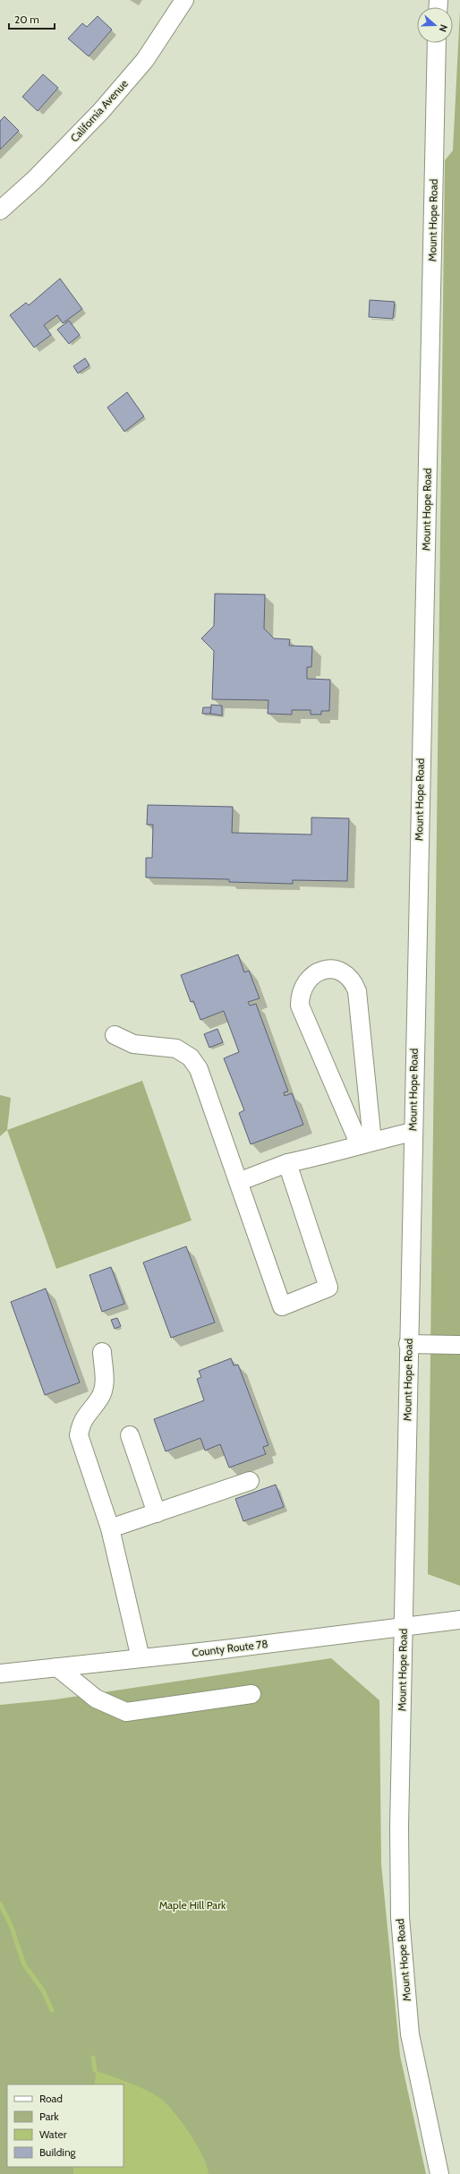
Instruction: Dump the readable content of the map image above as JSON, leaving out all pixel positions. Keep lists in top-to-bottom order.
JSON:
{
  "streets": {
    "street": ["California Avenue", "Mount Hope Road", "County Route 78"]
  },
  "crossings": [
    ["Mount Hope Road", "County Route 78"]
  ],
  "parks": ["Maple Hill Park"],
  "legend": [
    "Road",
    "Park",
    "Water",
    "Building"
  ],
  "scale_bar": "20 m",
  "north": "right"
}
